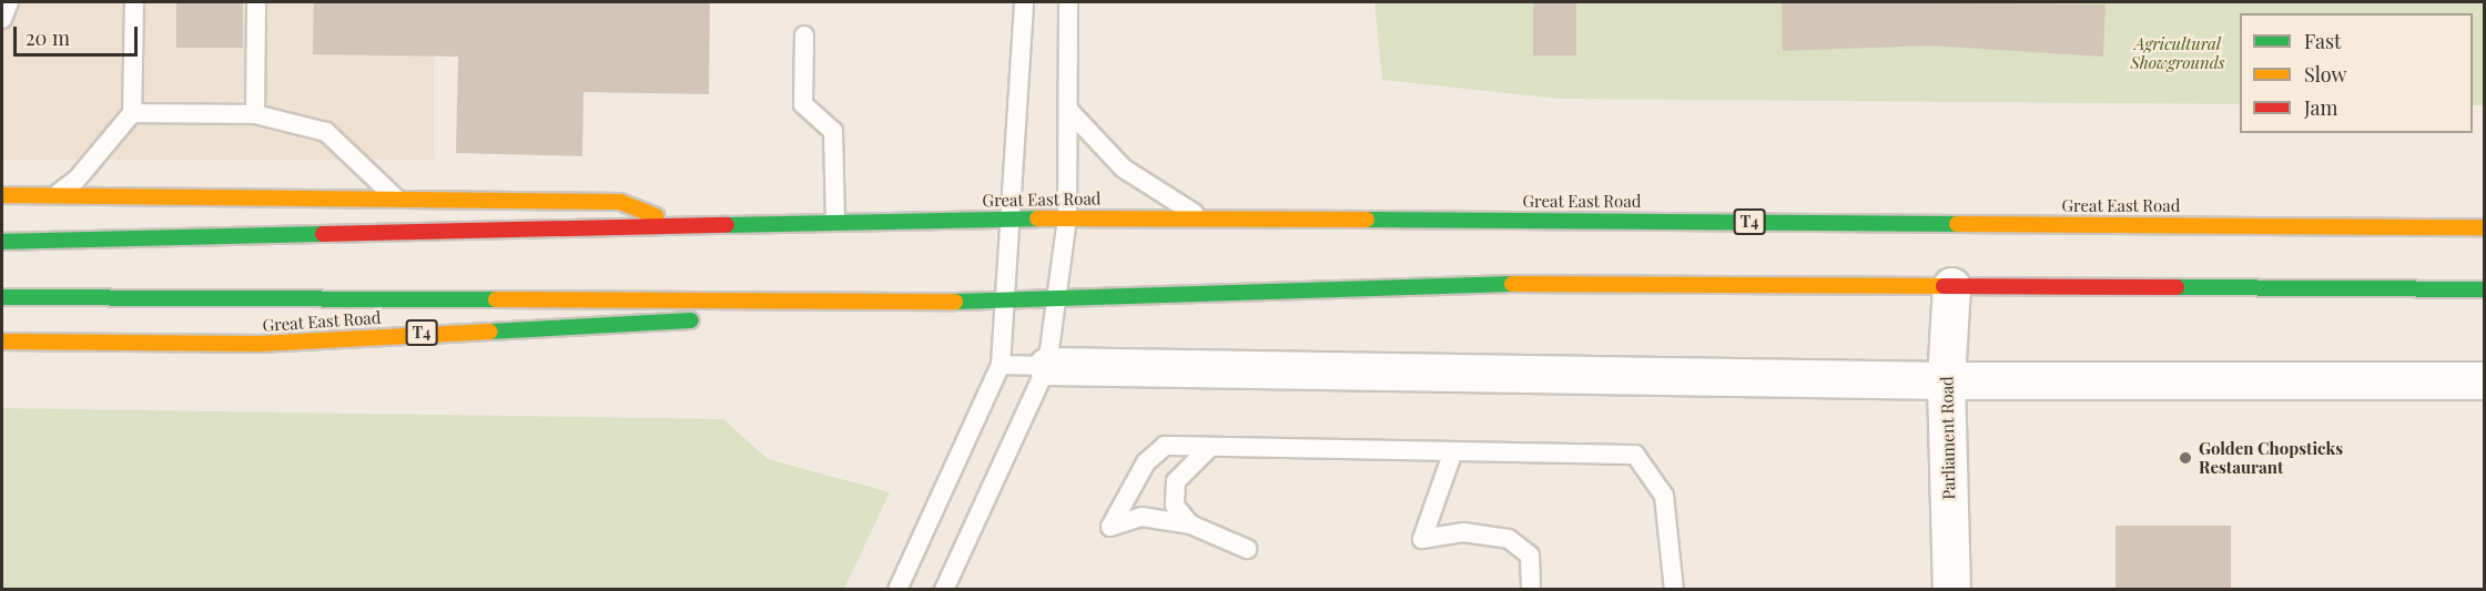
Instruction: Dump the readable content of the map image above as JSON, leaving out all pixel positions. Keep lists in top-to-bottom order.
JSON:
{
  "streets": {
    "main road": ["Great East Road", "T4"],
    "street": ["Parliament Road"]
  },
  "crossings": [
    ["Great East Road", "Parliament Road"]
  ],
  "parks": ["Agricultural Showgrounds"],
  "places": ["Golden Chopsticks Restaurant"],
  "legend": ["Fast", "Slow", "Jam"],
  "scale_bar": "20 m"
}
